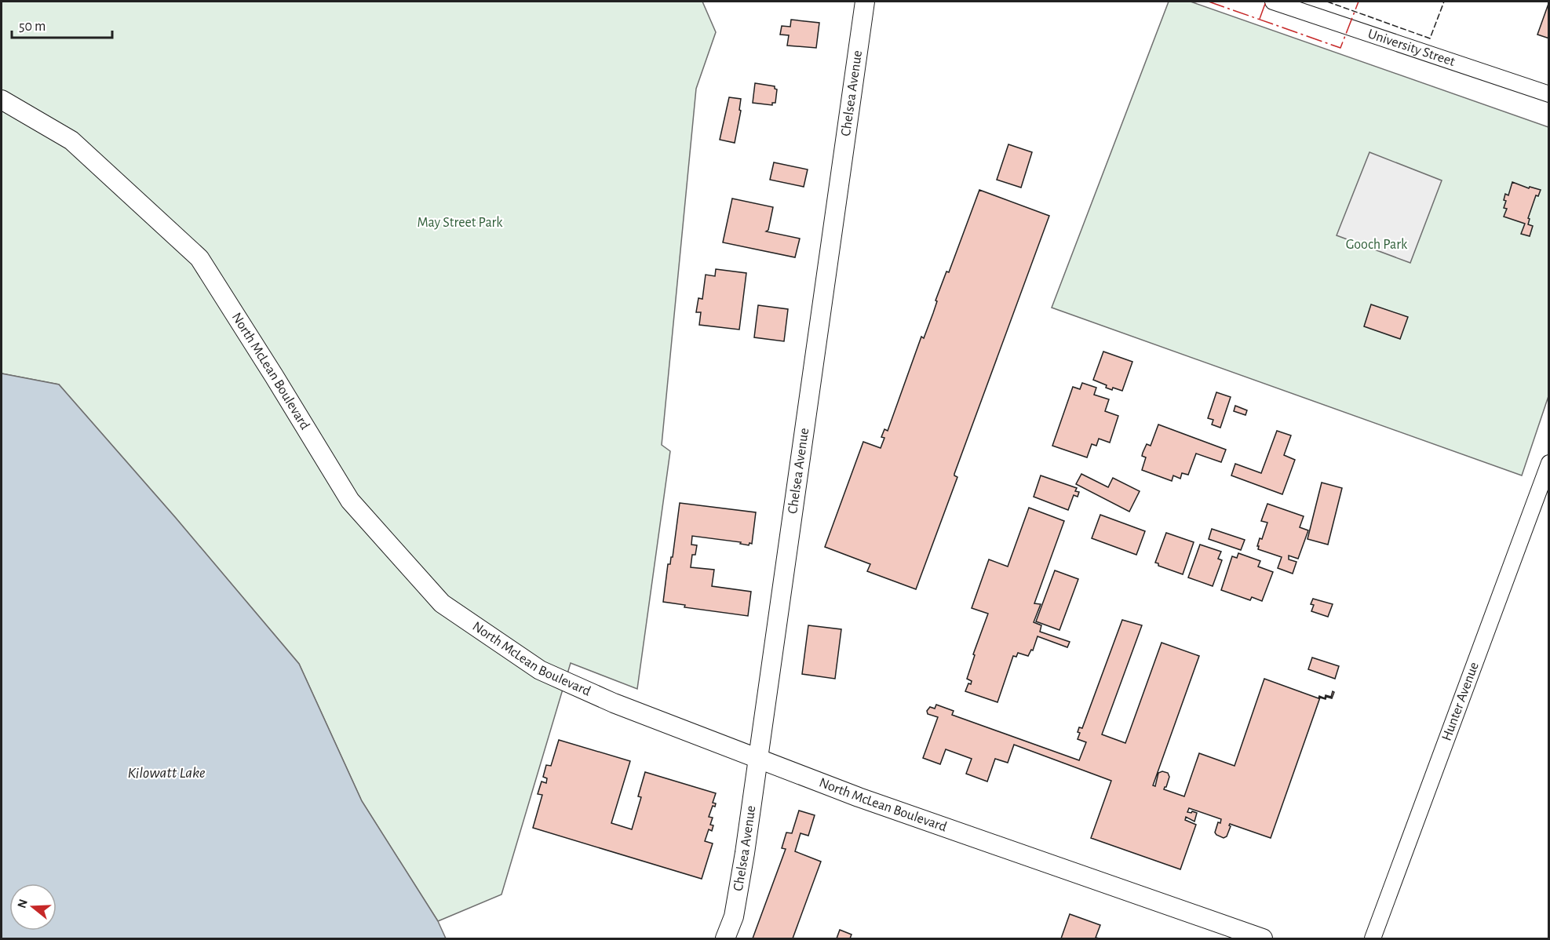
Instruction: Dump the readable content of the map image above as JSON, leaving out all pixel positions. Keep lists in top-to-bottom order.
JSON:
{
  "streets": {
    "main road": ["Chelsea Avenue", "North McLean Boulevard"],
    "street": ["University Street", "Hunter Avenue"]
  },
  "crossings": [
    ["Chelsea Avenue", "North McLean Boulevard"]
  ],
  "water": ["Kilowatt Lake"],
  "parks": ["May Street Park", "Gooch Park"],
  "scale_bar": "50 m",
  "north": "left"
}
